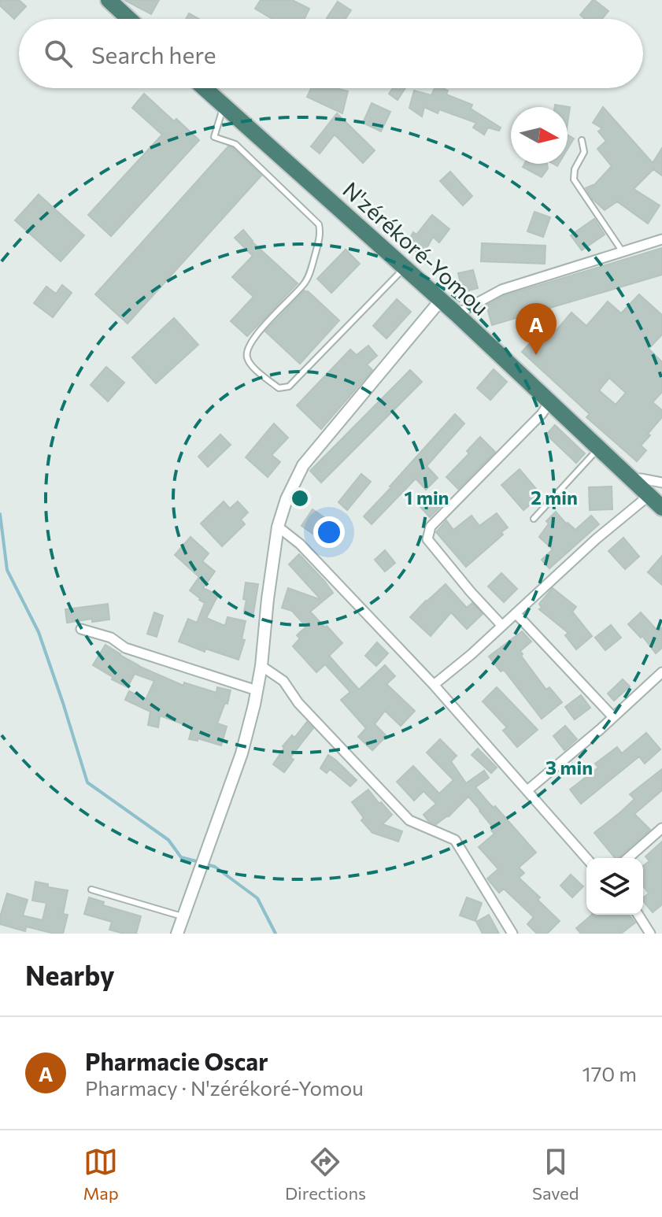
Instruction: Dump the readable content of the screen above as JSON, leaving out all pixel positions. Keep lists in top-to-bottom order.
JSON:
{
  "streets": {
    "highway": ["N'zérékoré-Yomou"]
  },
  "north": "right",
  "page": {
    "search": "Search here",
    "pins": "A",
    "heading": "Nearby",
    "list": [
      {
        "mark": "A",
        "name": "Pharmacie Oscar",
        "note": "Pharmacy · N'zérékoré-Yomou",
        "value": "170 m"
      }
    ],
    "nav": ["Map", "Directions", "Saved"]
  },
  "rings": ["1 min", "2 min", "3 min"]
}
